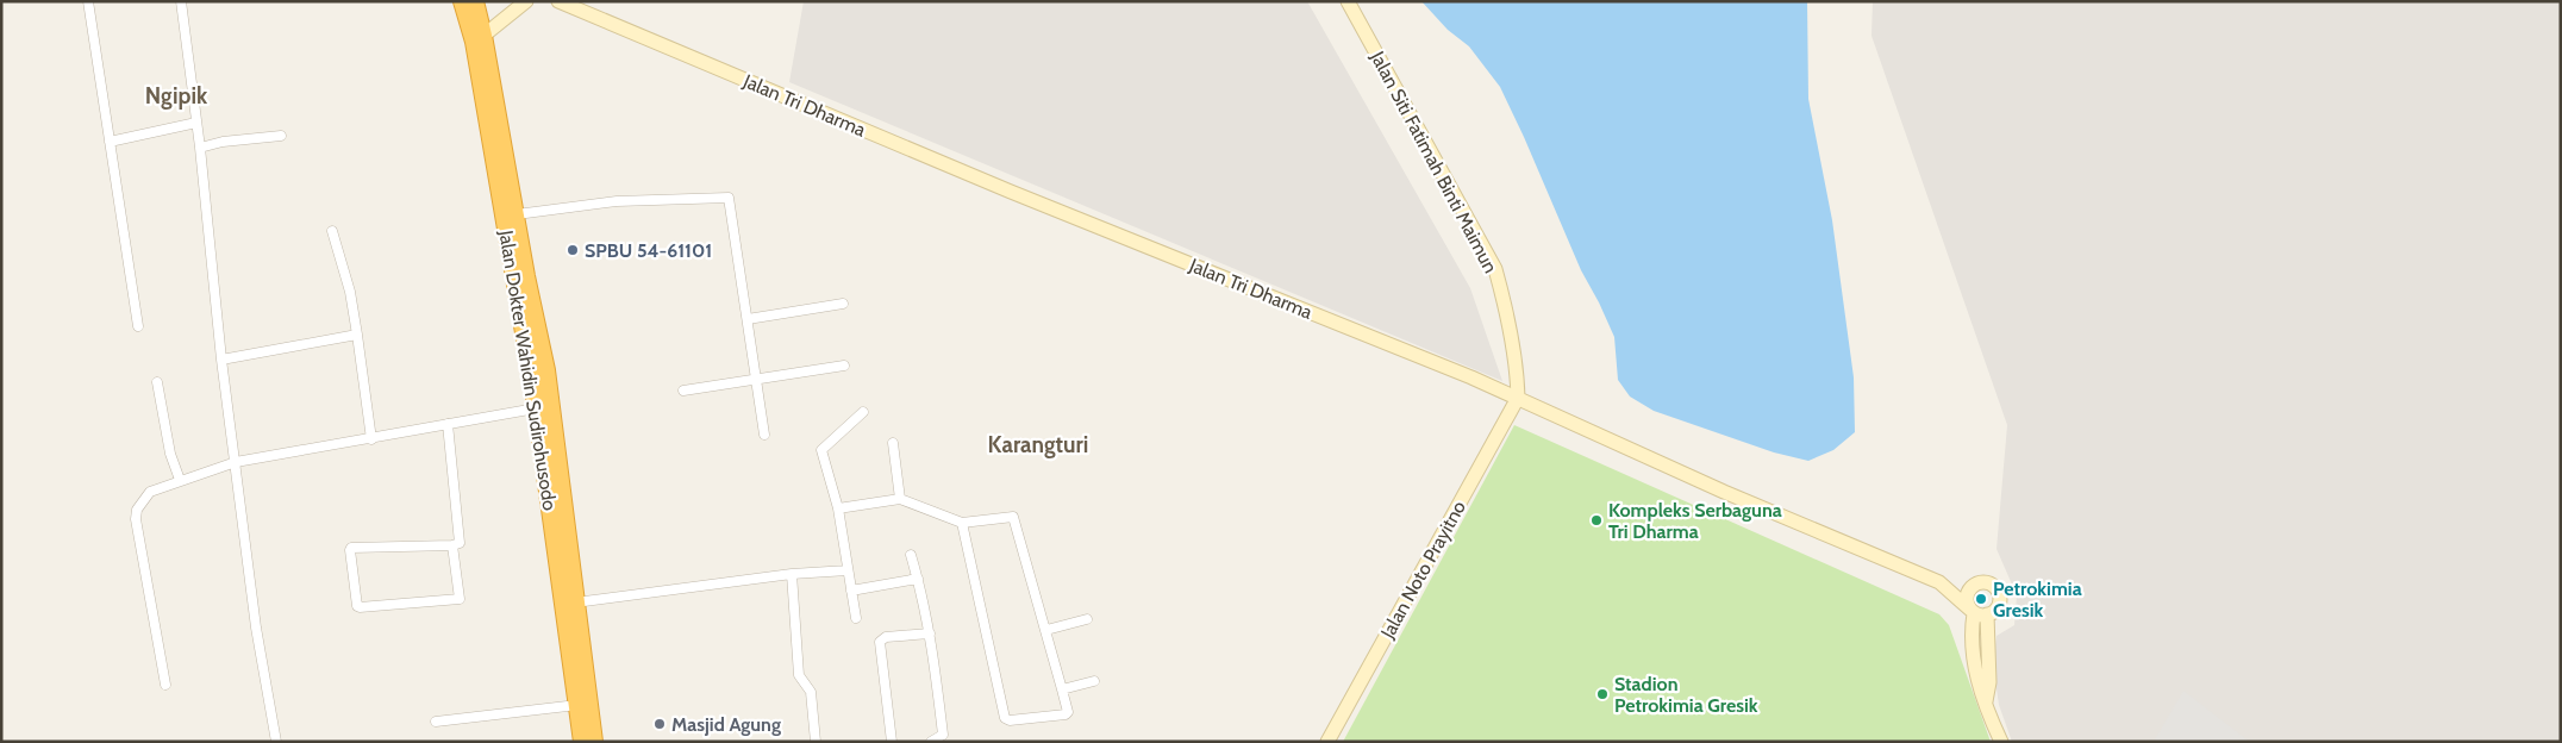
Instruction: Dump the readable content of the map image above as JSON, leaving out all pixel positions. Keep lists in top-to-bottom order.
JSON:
{
  "streets": {
    "highway": ["Jalan Dokter Wahidin Sudirohusodo"],
    "main road": ["Jalan Tri Dharma", "Jalan Siti Fatimah Binti Maimun", "Jalan Noto Prayitno"]
  },
  "crossings": [
    ["Jalan Tri Dharma", "Jalan Siti Fatimah Binti Maimun"],
    ["Jalan Tri Dharma", "Jalan Noto Prayitno"],
    ["Jalan Siti Fatimah Binti Maimun", "Jalan Noto Prayitno"]
  ],
  "districts": ["Ngipik", "Karangturi"],
  "places": [
    "SPBU 54-61101",
    "Kompleks Serbaguna Tri Dharma",
    "Petrokimia Gresik",
    "Stadion Petrokimia Gresik",
    "Masjid Agung"
  ]
}
